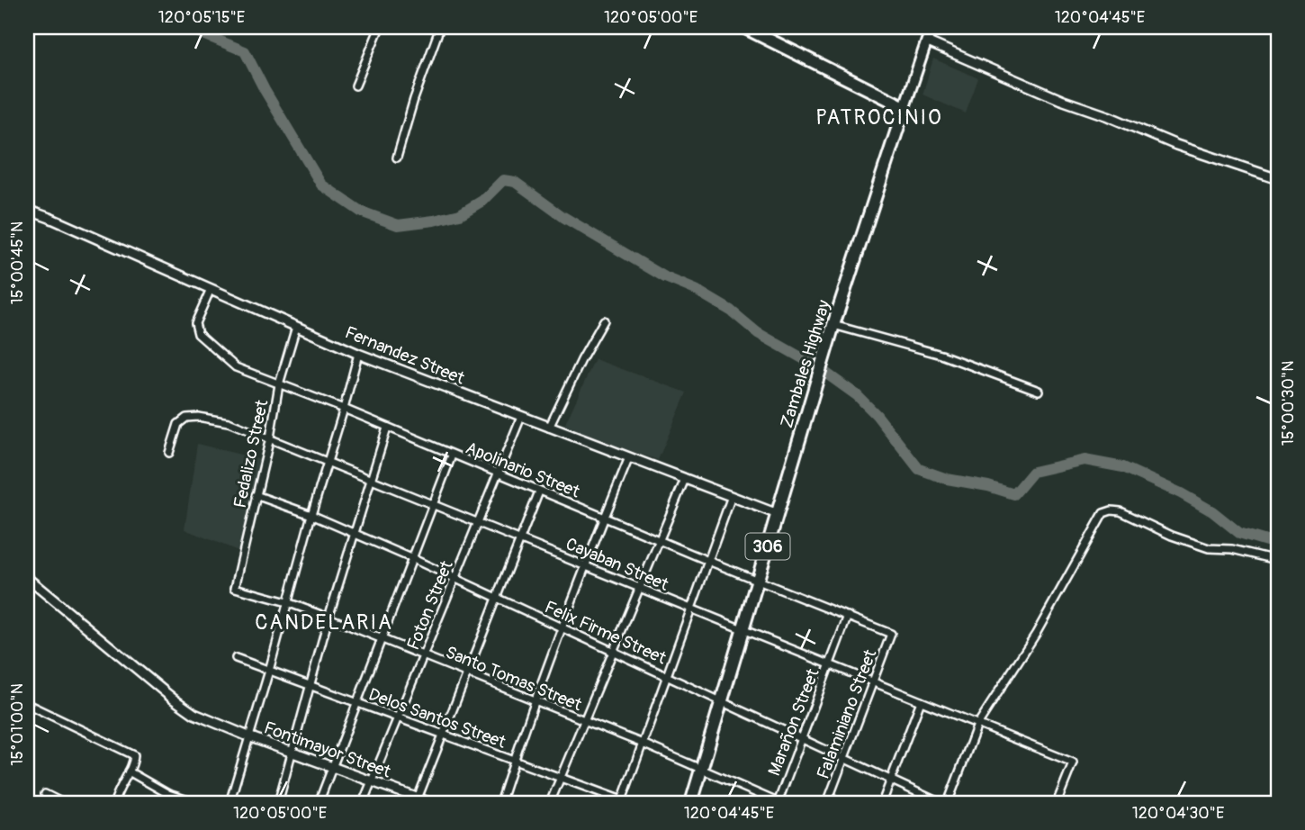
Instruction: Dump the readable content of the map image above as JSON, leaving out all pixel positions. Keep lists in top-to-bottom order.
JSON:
{
  "streets": {
    "main road": ["Zambales Highway", "306"],
    "street": [
      "Fernandez Street",
      "Fedalizo Street",
      "Apolinario Street",
      "Cayaban Street",
      "Foton Street",
      "Felix Firme Street",
      "Santo Tomas Street",
      "Falaminiano Street",
      "Delos Santos Street",
      "Marañon Street",
      "Fontimayor Street"
    ]
  },
  "crossings": [
    ["Fernandez Street", "Zambales Highway"],
    ["Fernandez Street", "Fedalizo Street"],
    ["Fernandez Street", "Apolinario Street"],
    ["Fernandez Street", "Foton Street"],
    ["Zambales Highway", "Apolinario Street"],
    ["Zambales Highway", "Cayaban Street"],
    ["Zambales Highway", "Felix Firme Street"],
    ["Zambales Highway", "Santo Tomas Street"],
    ["Fedalizo Street", "Apolinario Street"],
    ["Fedalizo Street", "Cayaban Street"],
    ["Fedalizo Street", "Felix Firme Street"],
    ["Fedalizo Street", "Santo Tomas Street"],
    ["Apolinario Street", "Foton Street"],
    ["Apolinario Street", "Falaminiano Street"],
    ["Apolinario Street", "Marañon Street"],
    ["Cayaban Street", "Foton Street"],
    ["Cayaban Street", "Falaminiano Street"],
    ["Cayaban Street", "Marañon Street"],
    ["Foton Street", "Felix Firme Street"],
    ["Foton Street", "Santo Tomas Street"],
    ["Foton Street", "Delos Santos Street"],
    ["Foton Street", "Fontimayor Street"],
    ["Felix Firme Street", "Falaminiano Street"],
    ["Felix Firme Street", "Marañon Street"],
    ["Santo Tomas Street", "Marañon Street"]
  ],
  "districts": ["PATROCINIO", "CANDELARIA"],
  "coordinates": [
    "120°05'15\"E",
    "120°05'00\"E",
    "120°04'45\"E",
    "15°00'45\"N",
    "15°00'30\"N",
    "15°01'00\"N",
    "120°04'30\"E"
  ]
}
